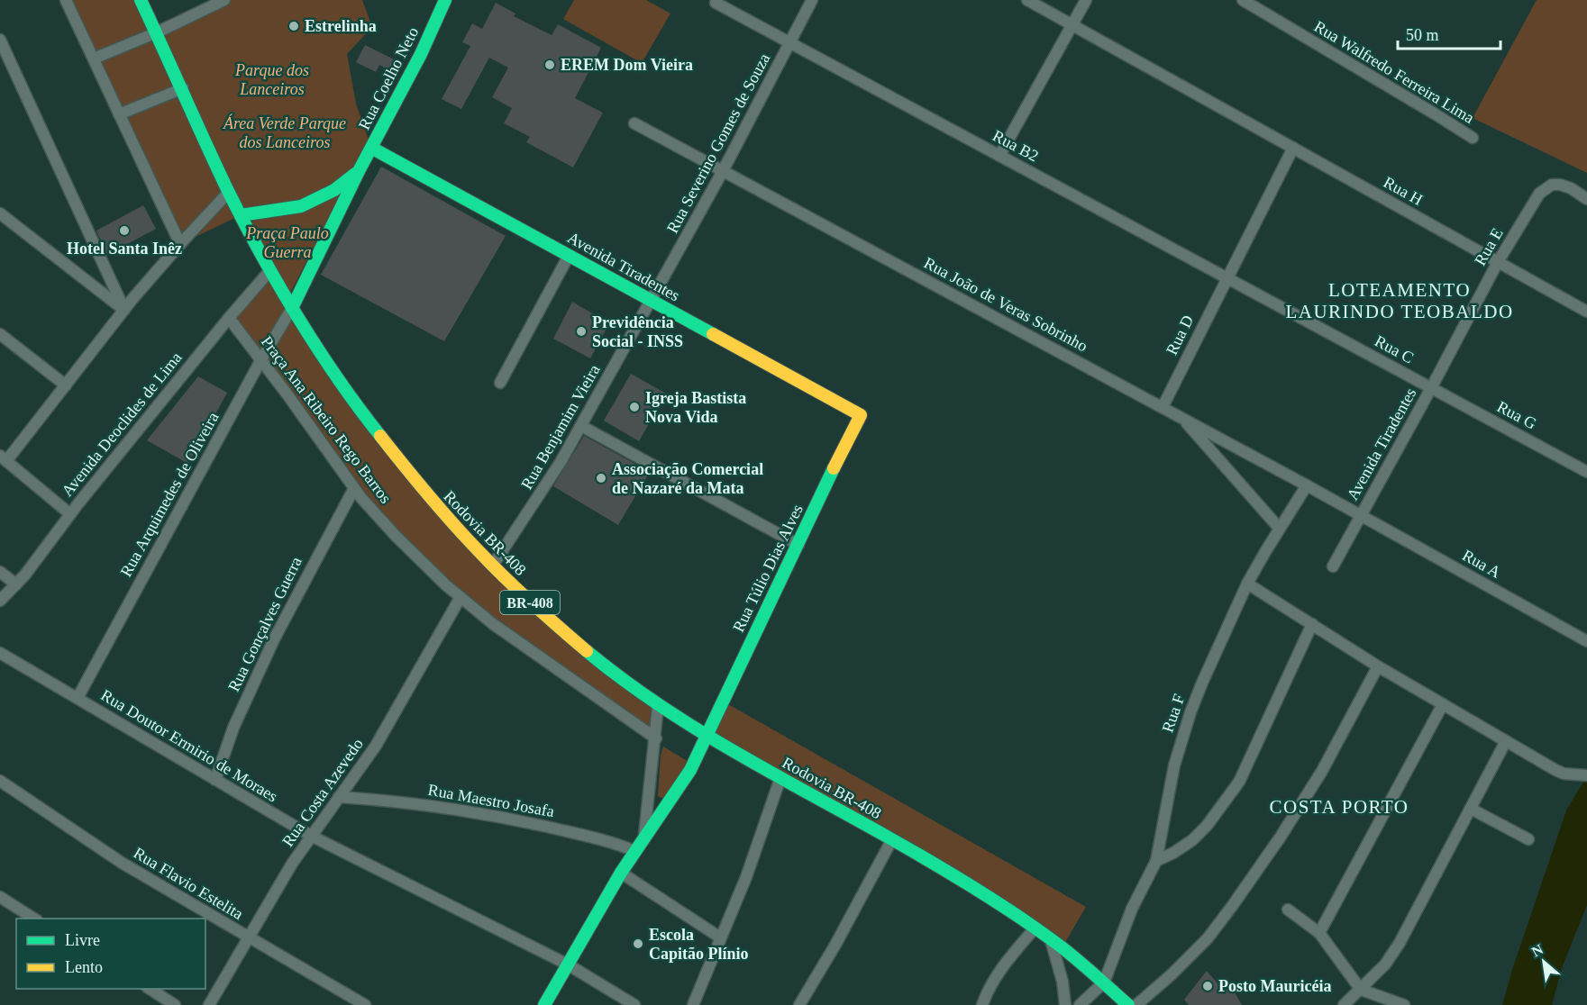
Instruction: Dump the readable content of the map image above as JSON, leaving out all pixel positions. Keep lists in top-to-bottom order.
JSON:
{
  "streets": {
    "street": [
      "Rua Walfredo Ferreira Lima",
      "Rua Coelho Neto",
      "Rua Severino Gomes de Souza",
      "Rua B2",
      "Rua H",
      "Rua E",
      "Avenida Tiradentes",
      "Rua João de Veras Sobrinho",
      "Rua D",
      "Rua C",
      "Rua G",
      "Praça Ana Ribeiro Rego Barros",
      "Avenida Deoclides de Lima",
      "Rua Benjamim Vieira",
      "Rua Arquimedes de Oliveira",
      "Rodovia BR-408",
      "Rua A",
      "Rua Túlio Dias Alves",
      "BR-408",
      "Rua Gonçalves Guerra",
      "Rua F",
      "Rua Doutor Ermirio de Moraes",
      "Rua Costa Azevedo",
      "Rua Maestro Josafa",
      "Rua Flavio Estelita"
    ]
  },
  "crossings": [
    ["Rua Coelho Neto", "Avenida Tiradentes"],
    ["Rua Coelho Neto", "Rua Arquimedes de Oliveira"],
    ["Rua Coelho Neto", "Rodovia BR-408"],
    ["Rua Severino Gomes de Souza", "Rua B2"],
    ["Rua Severino Gomes de Souza", "Avenida Tiradentes"],
    ["Rua Severino Gomes de Souza", "Rua João de Veras Sobrinho"],
    ["Rua Severino Gomes de Souza", "Rua Benjamim Vieira"],
    ["Rua B2", "Rua D"],
    ["Rua B2", "Rua C"],
    ["Rua H", "Rua E"],
    ["Rua H", "Rua D"],
    ["Rua E", "Avenida Tiradentes"],
    ["Rua E", "Rua C"],
    ["Rua E", "Rua G"],
    ["Avenida Tiradentes", "Rua João de Veras Sobrinho"],
    ["Avenida Tiradentes", "Rua C"],
    ["Avenida Tiradentes", "Rua G"],
    ["Avenida Tiradentes", "Rua Benjamim Vieira"],
    ["Avenida Tiradentes", "Rua A"],
    ["Avenida Tiradentes", "Rua Túlio Dias Alves"],
    ["Rua João de Veras Sobrinho", "Rua D"],
    ["Rua João de Veras Sobrinho", "Rua A"],
    ["Rua João de Veras Sobrinho", "Rua F"],
    ["Rua D", "Rua C"],
    ["Rua C", "Rua G"],
    ["Praça Ana Ribeiro Rego Barros", "Avenida Deoclides de Lima"],
    ["Praça Ana Ribeiro Rego Barros", "Rua Arquimedes de Oliveira"],
    ["Praça Ana Ribeiro Rego Barros", "Rua Gonçalves Guerra"],
    ["Praça Ana Ribeiro Rego Barros", "Rua Costa Azevedo"],
    ["Avenida Deoclides de Lima", "Rodovia BR-408"],
    ["Rua Benjamim Vieira", "Rodovia BR-408"],
    ["Rua Arquimedes de Oliveira", "Rodovia BR-408"],
    ["Rua Arquimedes de Oliveira", "Rua Doutor Ermirio de Moraes"],
    ["Rodovia BR-408", "Rua Túlio Dias Alves"],
    ["Rodovia BR-408", "Rua F"],
    ["Rua Gonçalves Guerra", "Rua Doutor Ermirio de Moraes"],
    ["Rua Doutor Ermirio de Moraes", "Rua Costa Azevedo"],
    ["Rua Costa Azevedo", "Rua Maestro Josafa"],
    ["Rua Costa Azevedo", "Rua Flavio Estelita"]
  ],
  "districts": ["LOTEAMENTO LAURINDO TEOBALDO", "COSTA PORTO"],
  "parks": ["Parque dos Lanceiros", "Área Verde Parque dos Lanceiros", "Praça Paulo Guerra"],
  "places": [
    "Estrelinha",
    "EREM Dom Vieira",
    "Hotel Santa Inêz",
    "Previdência Social - INSS",
    "Igreja Bastista Nova Vida",
    "Associação Comercial de Nazaré da Mata",
    "Escola Capitão Plínio",
    "Posto Mauricéia"
  ],
  "legend": ["Livre", "Lento"],
  "scale_bar": "50 m",
  "north": "top left"
}
